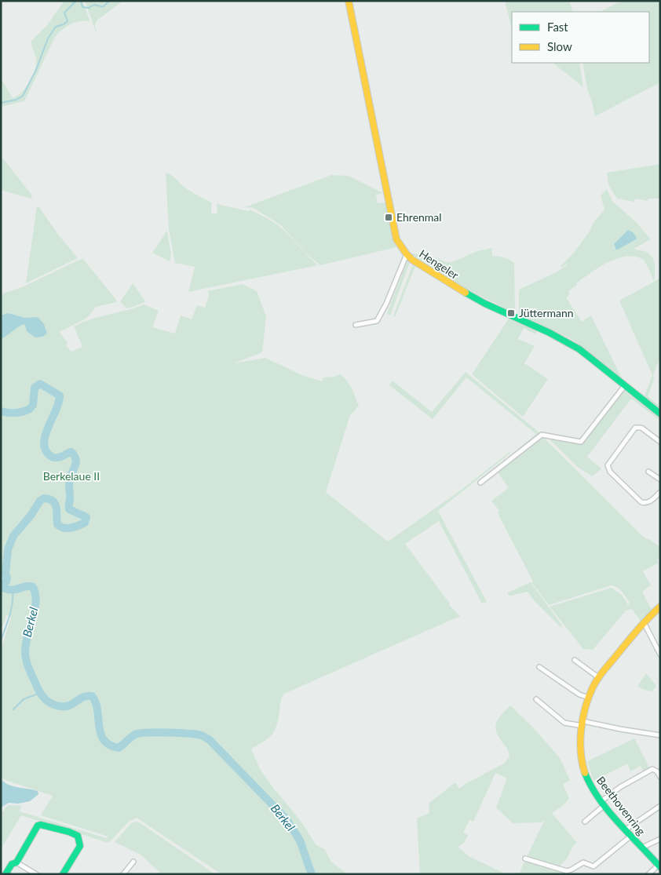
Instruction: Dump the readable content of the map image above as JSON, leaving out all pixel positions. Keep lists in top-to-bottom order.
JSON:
{
  "streets": {
    "street": ["Hengeler", "Beethovenring"]
  },
  "water": ["Berkel"],
  "parks": ["Berkelaue II"],
  "places": {
    "transit": ["Ehrenmal", "Jüttermann"]
  },
  "legend": ["Fast", "Slow"]
}
